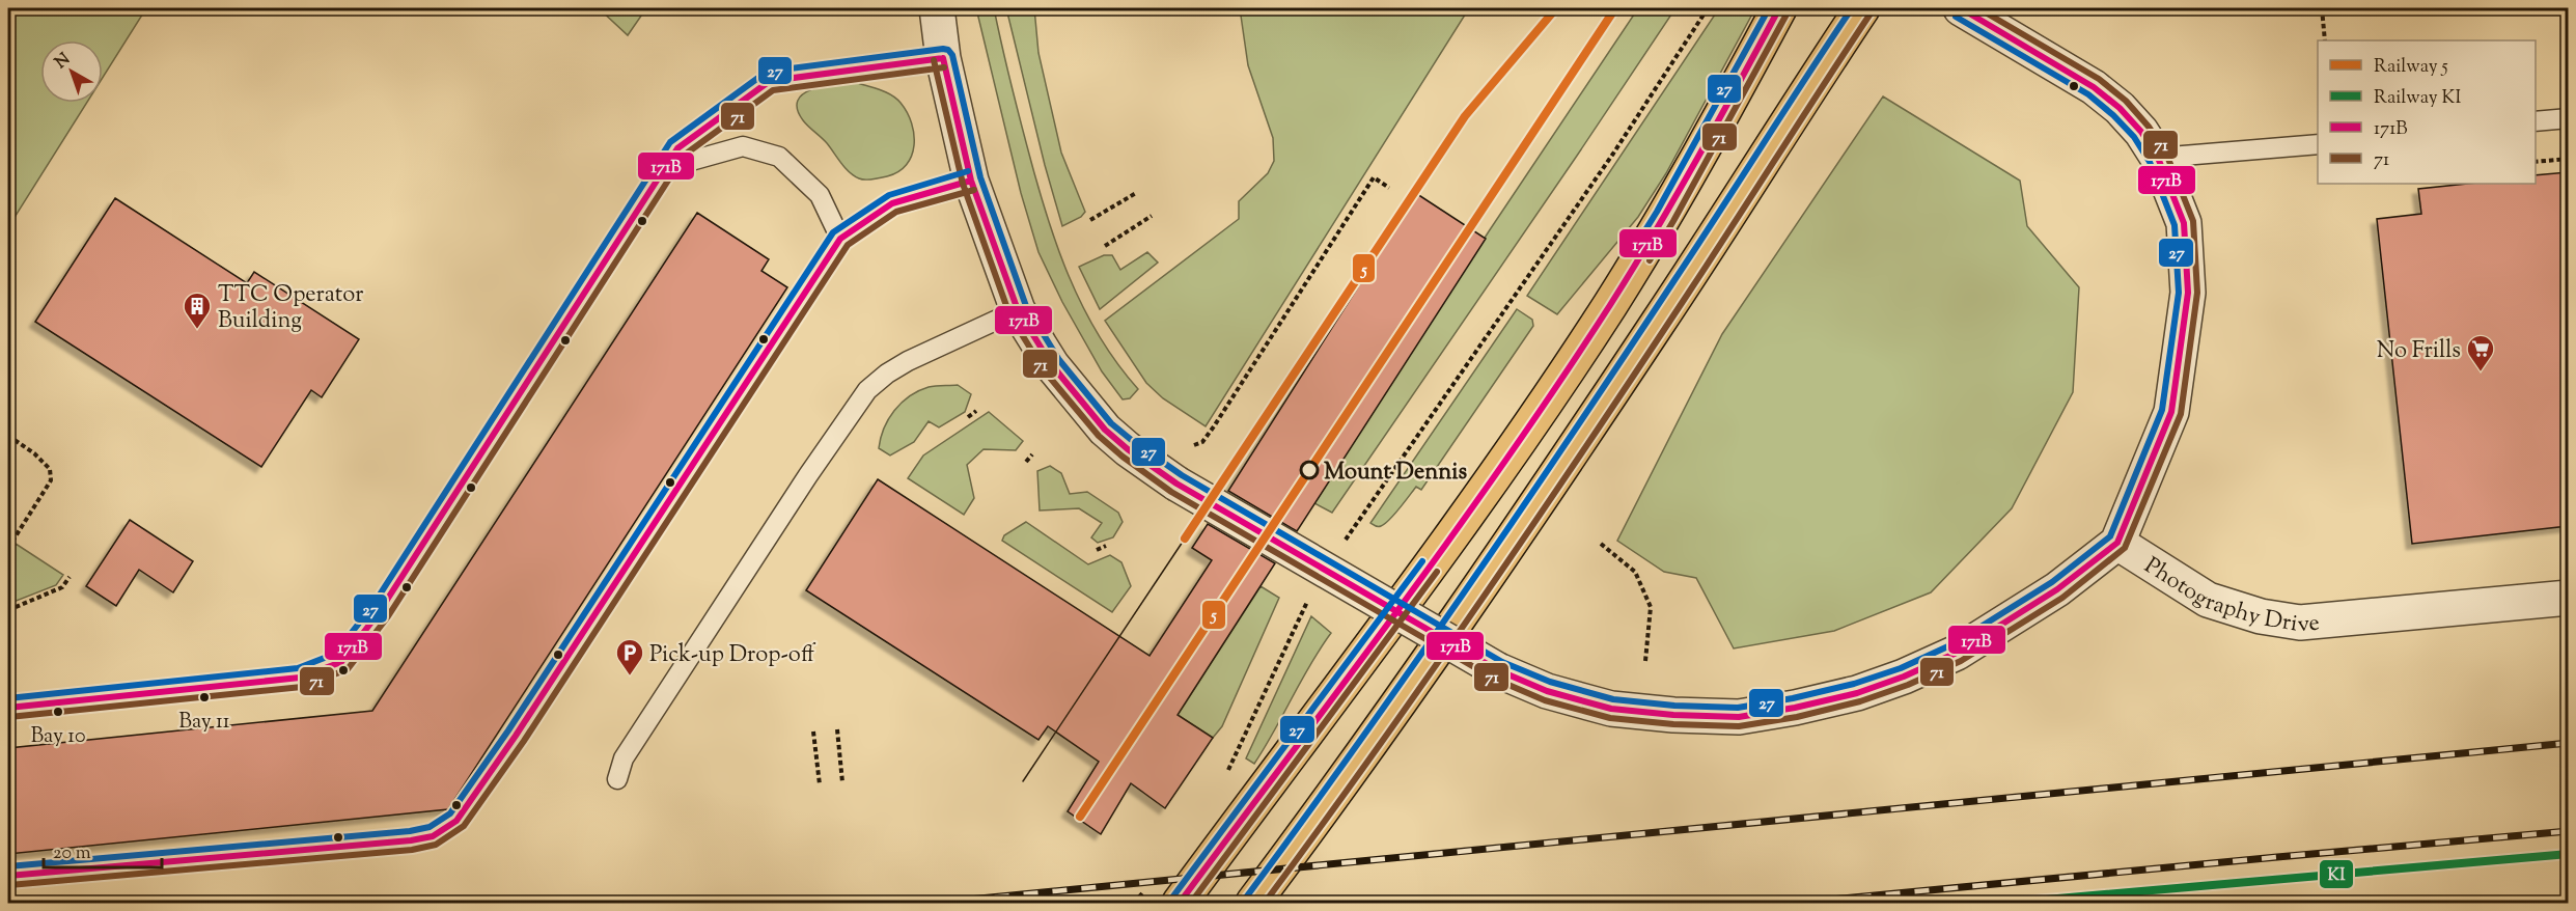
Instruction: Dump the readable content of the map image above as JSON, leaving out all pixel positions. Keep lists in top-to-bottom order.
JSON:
{
  "streets": {
    "street": ["Photography Drive"]
  },
  "places": {
    "building": ["TTC Operator Building"],
    "supermarket": ["No Frills"],
    "other": ["Mount Dennis", "Bay 11", "Bay 10"],
    "parking": ["Pick-up Drop-off"]
  },
  "lines": [
    "rail line 5",
    "transit line 171B",
    "transit line 71",
    "transit line 27",
    "rail line KI"
  ],
  "legend": [
    "Railway 5",
    "Railway KI",
    "171B",
    "71"
  ],
  "scale_bar": "20 m",
  "north": "top left"
}
